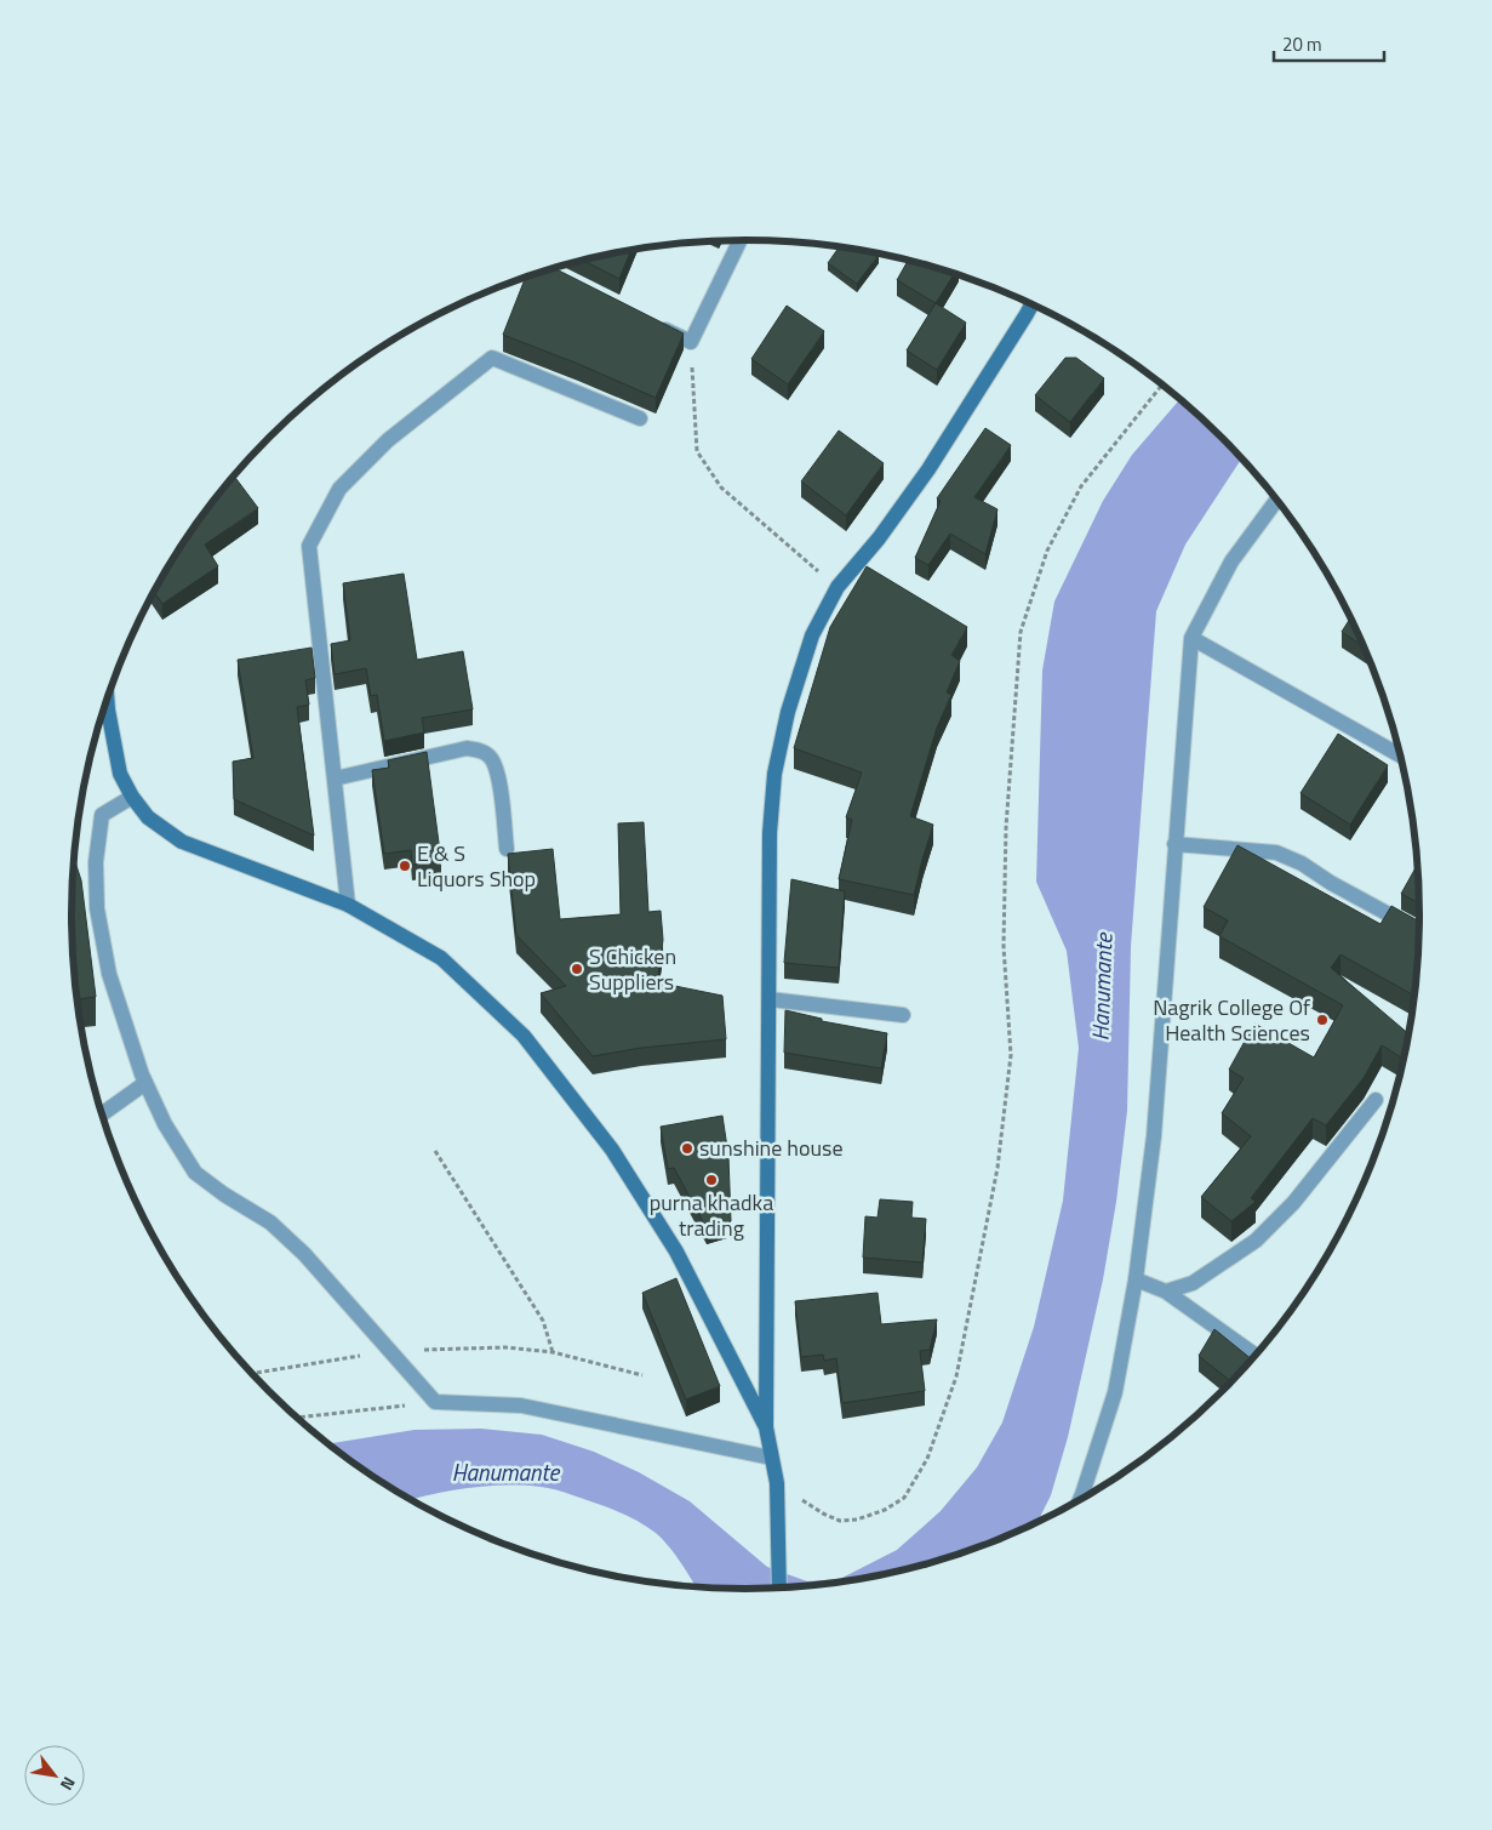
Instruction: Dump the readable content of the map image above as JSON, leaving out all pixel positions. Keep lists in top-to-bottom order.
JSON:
{
  "water": ["Hanumante"],
  "places": [
    "E & S Liquors Shop",
    "S Chicken Suppliers",
    "Nagrik College Of Health Sciences",
    "sunshine house",
    "purna khadka trading"
  ],
  "scale_bar": "20 m",
  "north": "bottom right"
}
